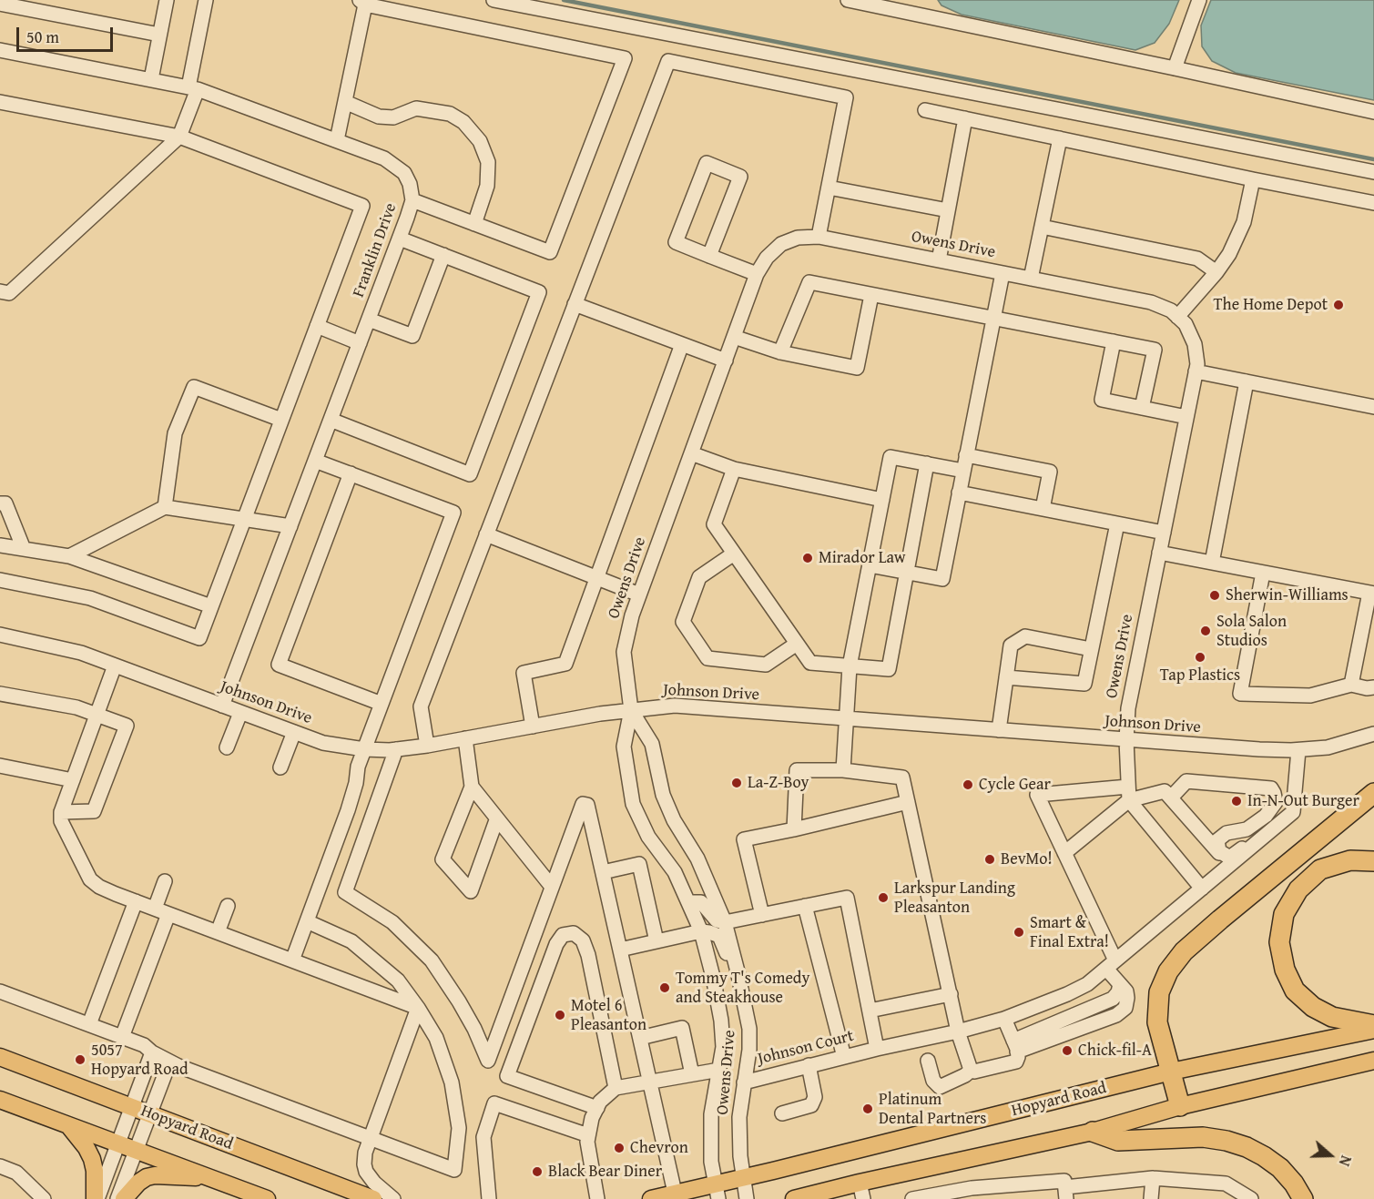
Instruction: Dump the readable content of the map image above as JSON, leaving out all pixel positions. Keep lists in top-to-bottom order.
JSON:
{
  "streets": {
    "main road": ["Hopyard Road"],
    "street": [
      "Owens Drive",
      "Franklin Drive",
      "Johnson Drive",
      "Johnson Court"
    ]
  },
  "crossings": [
    ["Owens Drive", "Johnson Drive"],
    ["Owens Drive", "Johnson Court"],
    ["Owens Drive", "Hopyard Road"],
    ["Franklin Drive", "Johnson Drive"]
  ],
  "places": [
    "The Home Depot",
    "Mirador Law",
    "Sherwin-Williams",
    "Sola Salon Studios",
    "Tap Plastics",
    "La-Z-Boy",
    "Cycle Gear",
    "In-N-Out Burger",
    "BevMo!",
    "Larkspur Landing Pleasanton",
    "Smart & Final Extra!",
    "Tommy T's Comedy and Steakhouse",
    "Motel 6 Pleasanton",
    "Chick-fil-A",
    "5057 Hopyard Road",
    "Platinum Dental Partners",
    "Chevron",
    "Black Bear Diner"
  ],
  "scale_bar": "50 m",
  "north": "right"
}
